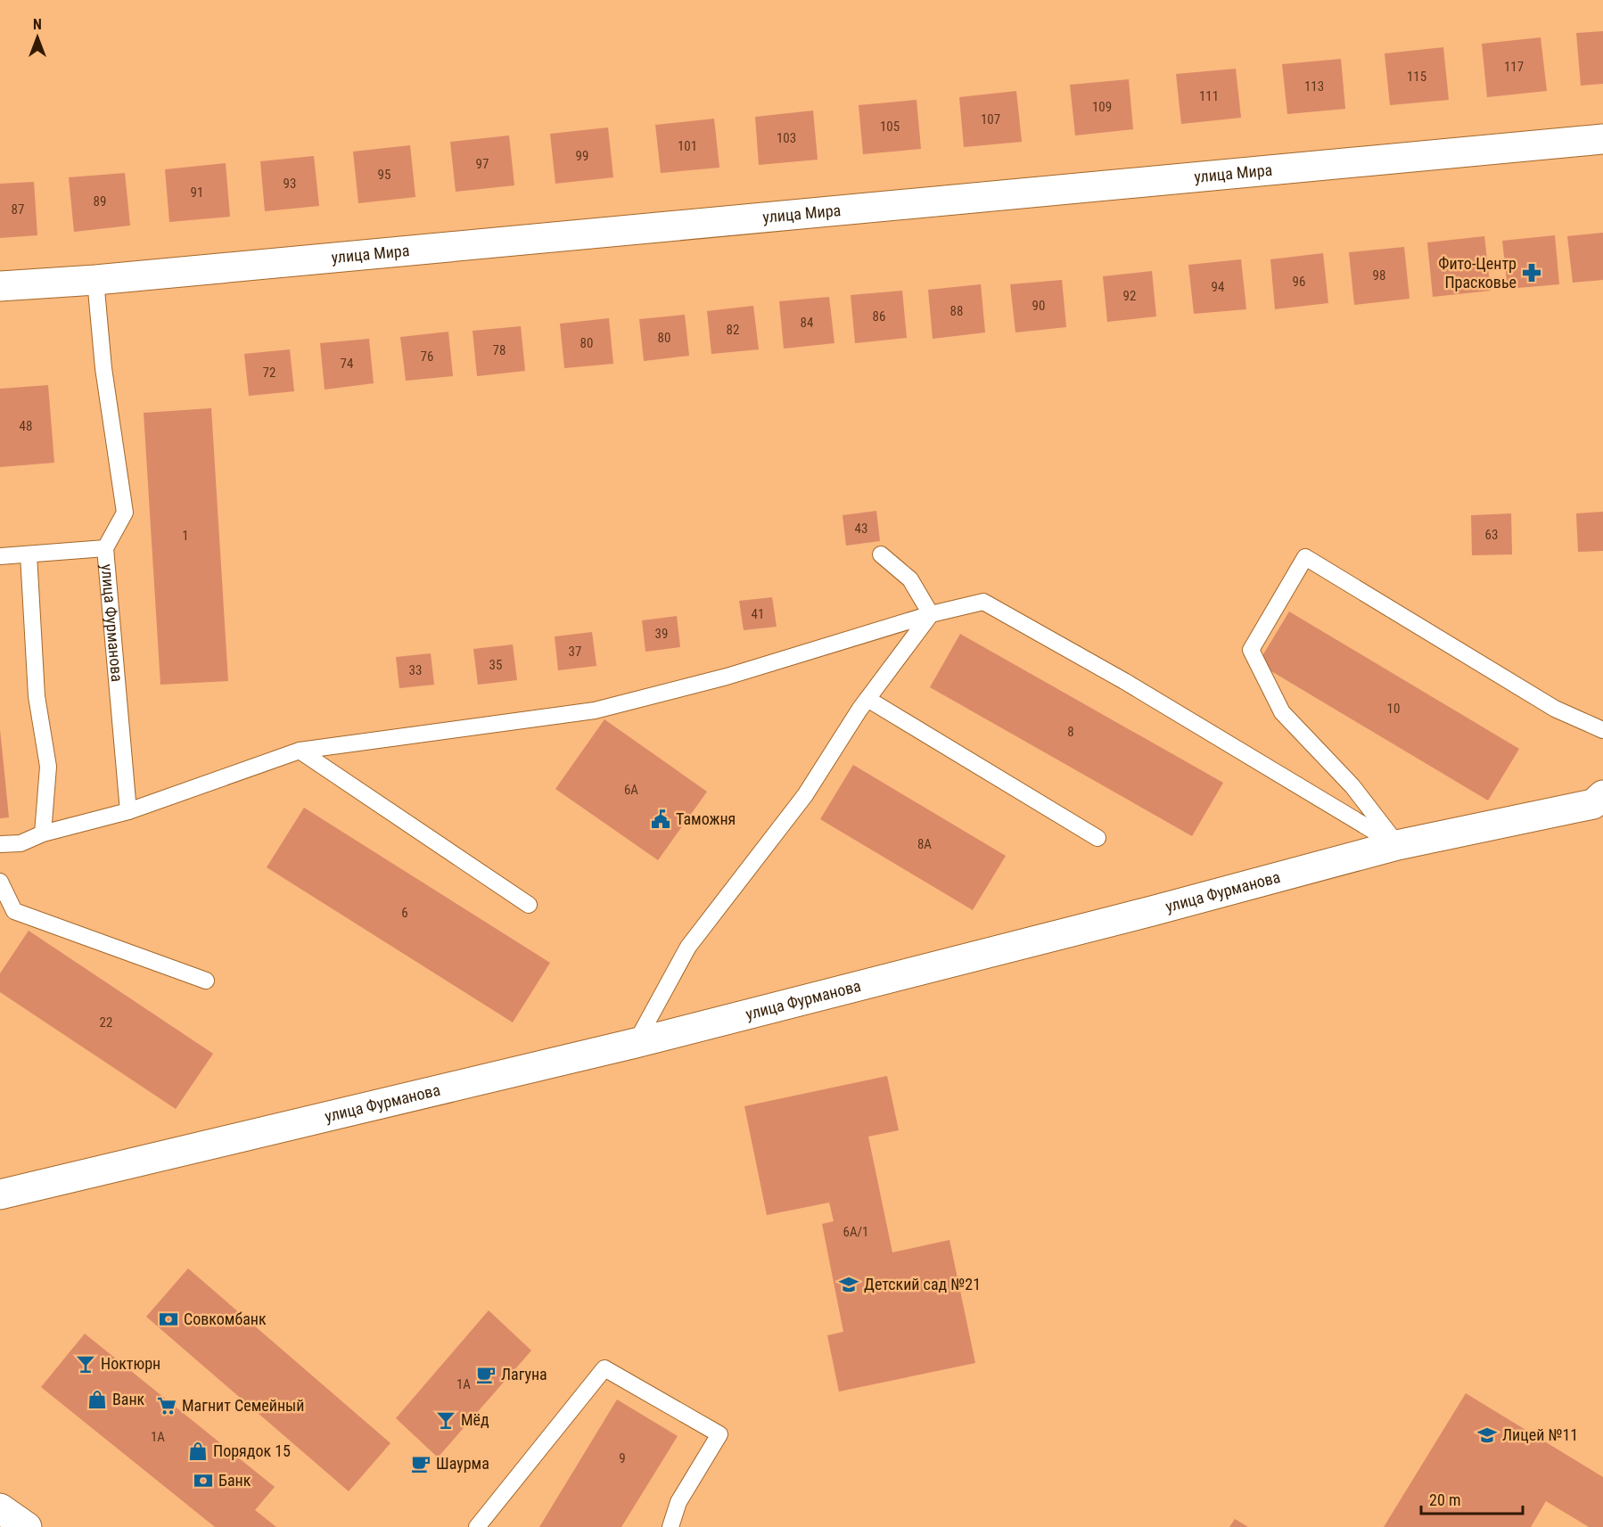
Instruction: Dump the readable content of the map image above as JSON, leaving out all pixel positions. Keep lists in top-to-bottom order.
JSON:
{
  "streets": {
    "street": ["улица Мира", "улица Фурманова"]
  },
  "crossings": [
    ["улица Мира", "улица Фурманова"]
  ],
  "places": {
    "pharmacy": ["Фито-Центр Прасковье"],
    "public building": ["Таможня"],
    "school or university": ["Детский сад №21", "Лицей №11"],
    "bank": ["Совкомбанк", "Банк"],
    "bar": ["Ноктюрн", "Мёд"],
    "cafe": ["Лагуна", "Шаурма"],
    "shop": ["Ванк", "Порядок 15"],
    "supermarket": ["Магнит Семейный"]
  },
  "house_numbers": [
    "117",
    "115",
    "113",
    "111",
    "109",
    "107",
    "105",
    "103",
    "101",
    "99",
    "97",
    "95",
    "93",
    "91",
    "89",
    "87",
    "98",
    "96",
    "94",
    "92",
    "90",
    "88",
    "86",
    "84",
    "82",
    "80",
    "80",
    "78",
    "76",
    "74",
    "72",
    "48",
    "43",
    "63",
    "1",
    "41",
    "39",
    "37",
    "35",
    "33",
    "10",
    "8",
    "6А",
    "8А",
    "6",
    "22",
    "6А/1",
    "1А",
    "1А",
    "9"
  ],
  "scale_bar": "20 m",
  "north": "top"
}
